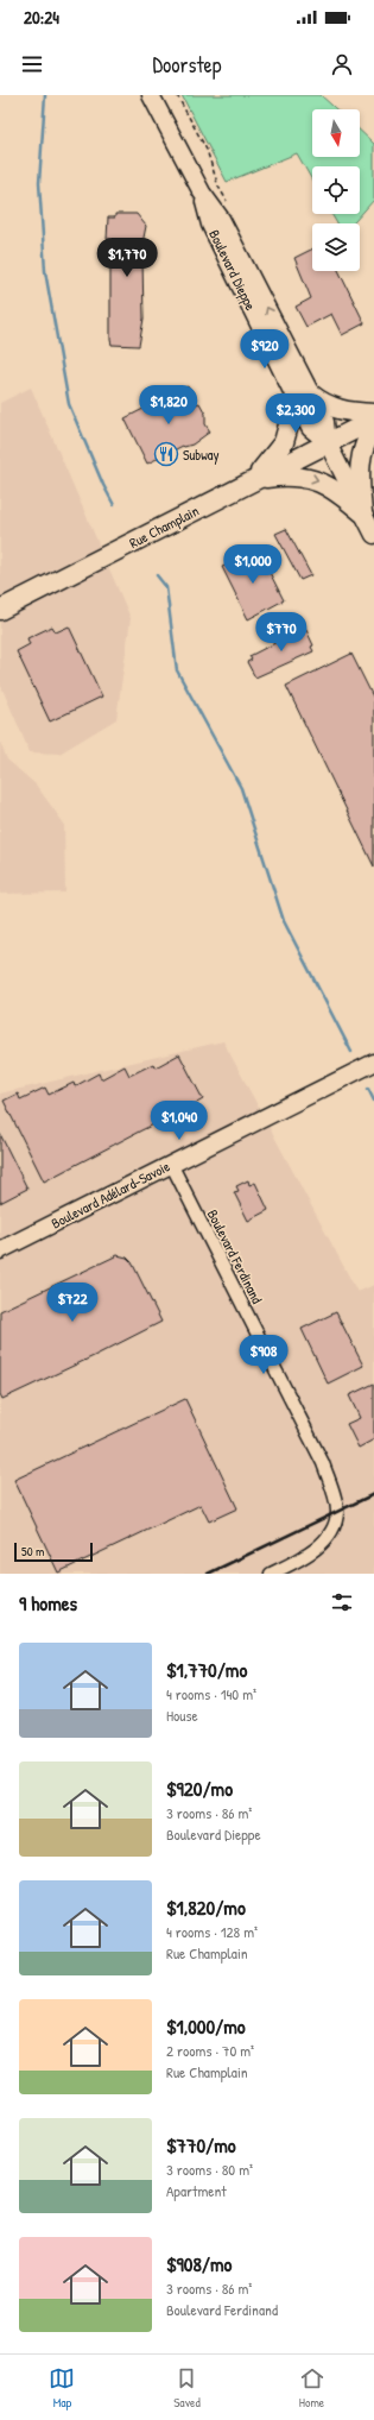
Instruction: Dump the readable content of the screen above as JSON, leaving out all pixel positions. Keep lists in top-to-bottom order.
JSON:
{
  "streets": {
    "main road": ["Boulevard Dieppe", "Rue Champlain", "Boulevard Adélard-Savoie"],
    "street": ["Boulevard Ferdinand"]
  },
  "crossings": [
    ["Boulevard Dieppe", "Rue Champlain"],
    ["Boulevard Adélard-Savoie", "Boulevard Ferdinand"]
  ],
  "places": {
    "restaurant": ["Subway"]
  },
  "scale_bar": "50 m",
  "north": "bottom",
  "page": {
    "status": "20:24",
    "header": "Doorstep",
    "price": [
      "$1,770",
      "$920",
      "$1,820",
      "$2,300",
      "$1,000",
      "$770",
      "$1,040",
      "$722",
      "$908"
    ],
    "scale": "50 m",
    "heading": "9 homes",
    "list": [
      {
        "name": "$1,770/mo",
        "note": "4 rooms · 140 m² · House"
      },
      {
        "name": "$920/mo",
        "note": "3 rooms · 86 m² · Boulevard Dieppe"
      },
      {
        "name": "$1,820/mo",
        "note": "4 rooms · 128 m² · Rue Champlain"
      },
      {
        "name": "$1,000/mo",
        "note": "2 rooms · 70 m² · Rue Champlain"
      },
      {
        "name": "$770/mo",
        "note": "3 rooms · 80 m² · Apartment"
      },
      {
        "name": "$908/mo",
        "note": "3 rooms · 86 m² · Boulevard Ferdinand"
      }
    ],
    "tabs": ["Map", "Saved", "Home"]
  }
}
